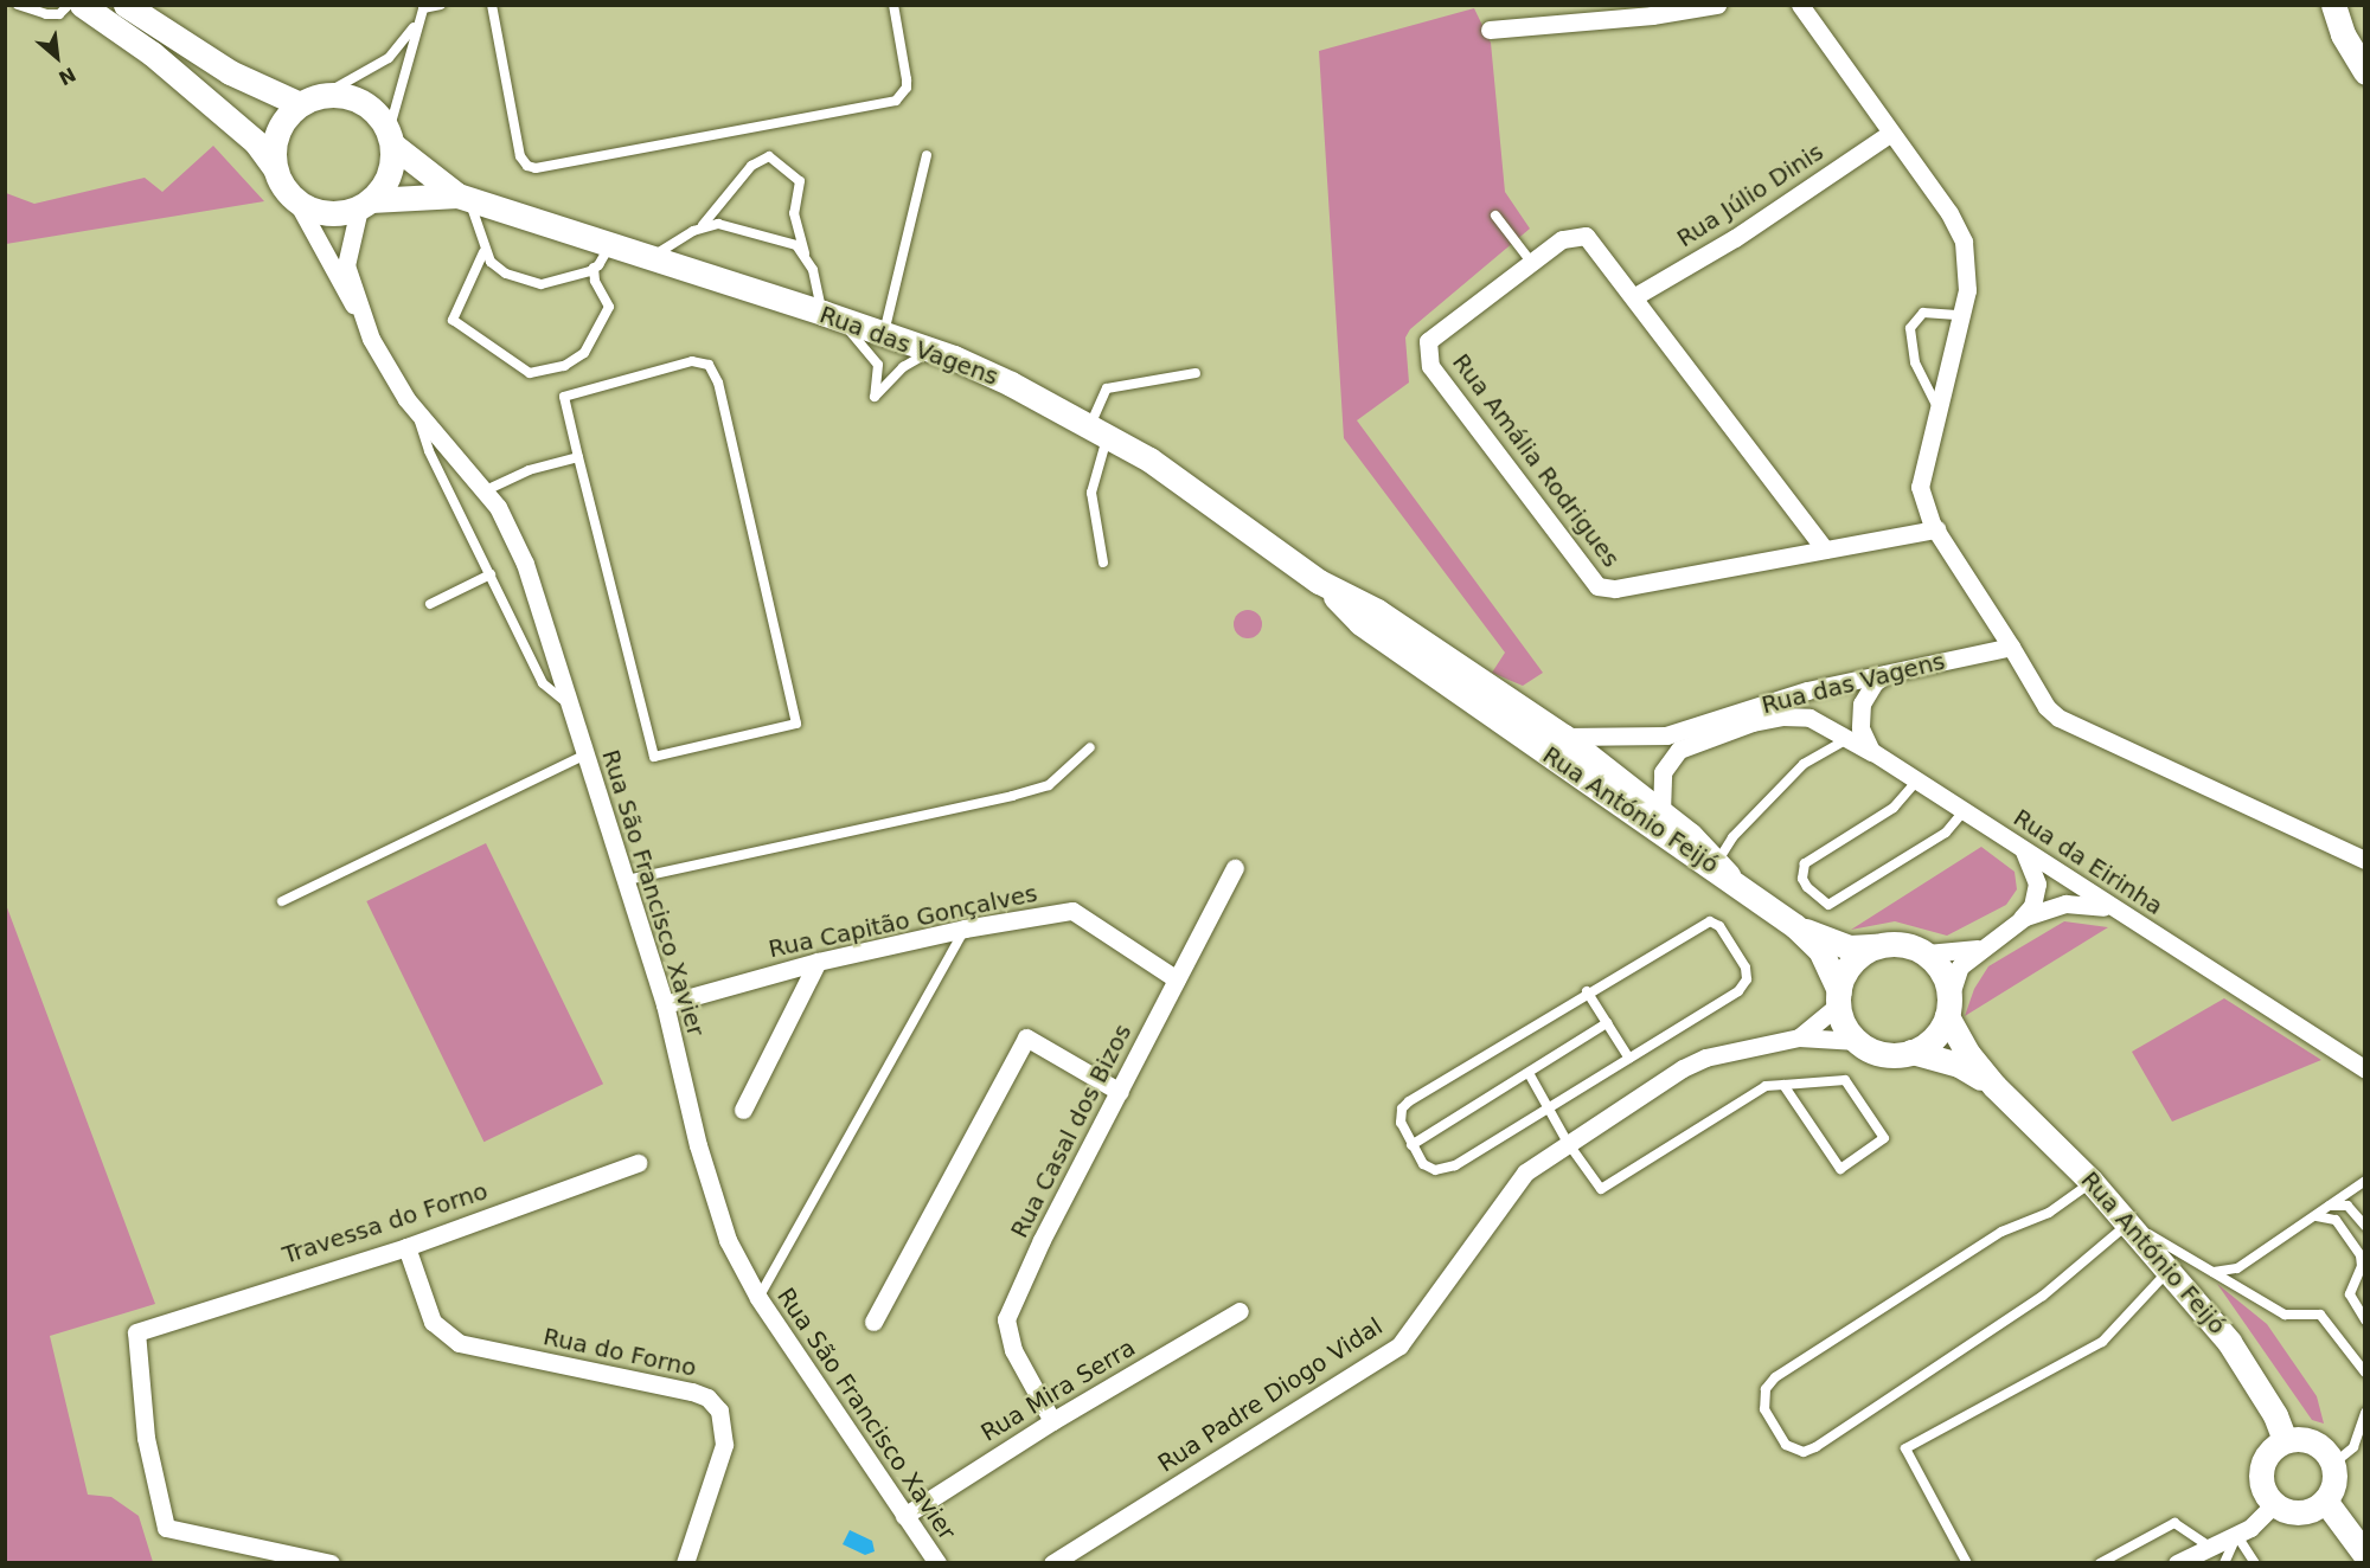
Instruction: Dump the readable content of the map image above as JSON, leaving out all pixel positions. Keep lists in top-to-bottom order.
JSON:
{
  "streets": {
    "street": [
      "Rua Júlio Dinis",
      "Rua das Vagens",
      "Rua Amália Rodrigues",
      "Rua António Feijó",
      "Rua da Eirinha",
      "Rua São Francisco Xavier",
      "Rua Capitão Gonçalves",
      "Rua Casal dos Bizos",
      "Travessa do Forno",
      "Rua do Forno",
      "Rua Mira Serra",
      "Rua Padre Diogo Vidal"
    ]
  },
  "crossings": [
    ["Rua Júlio Dinis", "Rua Amália Rodrigues"],
    ["Rua das Vagens", "Rua António Feijó"],
    ["Rua das Vagens", "Rua da Eirinha"],
    ["Rua das Vagens", "Rua São Francisco Xavier"],
    ["Rua António Feijó", "Rua Padre Diogo Vidal"],
    ["Rua São Francisco Xavier", "Rua Capitão Gonçalves"],
    ["Rua São Francisco Xavier", "Rua Mira Serra"],
    ["Rua Capitão Gonçalves", "Rua Casal dos Bizos"],
    ["Rua Casal dos Bizos", "Rua Mira Serra"],
    ["Travessa do Forno", "Rua do Forno"]
  ],
  "north": "bottom right"
}
